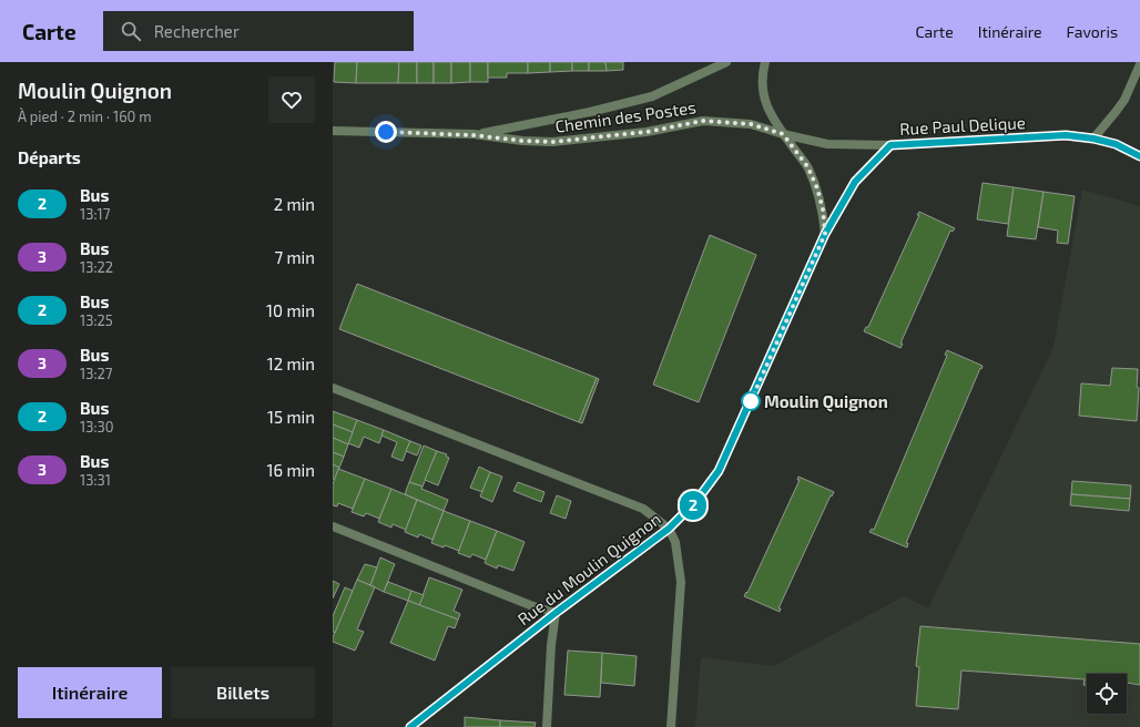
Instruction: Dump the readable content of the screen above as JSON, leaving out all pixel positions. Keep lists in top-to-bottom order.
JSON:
{
  "streets": {
    "street": ["Chemin des Postes", "Rue Paul Delique", "Rue du Moulin Quignon"]
  },
  "crossings": [
    ["Chemin des Postes", "Rue Paul Delique"],
    ["Chemin des Postes", "Rue du Moulin Quignon"],
    ["Rue Paul Delique", "Rue du Moulin Quignon"]
  ],
  "places": ["Moulin Quignon"],
  "lines": ["bus line 2"],
  "page": {
    "header": "Carte",
    "search": "Rechercher",
    "nav": ["Carte", "Itinéraire", "Favoris"],
    "heading": [
      ["Moulin Quignon", "À pied · 2 min · 160 m"],
      "Départs"
    ],
    "on_map": "2",
    "list": [
      {
        "mark": "2",
        "name": "Bus",
        "note": "13:17",
        "value": "2 min"
      },
      {
        "mark": "3",
        "name": "Bus",
        "note": "13:22",
        "value": "7 min"
      },
      {
        "mark": "2",
        "name": "Bus",
        "note": "13:25",
        "value": "10 min"
      },
      {
        "mark": "3",
        "name": "Bus",
        "note": "13:27",
        "value": "12 min"
      },
      {
        "mark": "2",
        "name": "Bus",
        "note": "13:30",
        "value": "15 min"
      },
      {
        "mark": "3",
        "name": "Bus",
        "note": "13:31",
        "value": "16 min"
      }
    ],
    "buttons": ["Itinéraire", "Billets"]
  }
}
